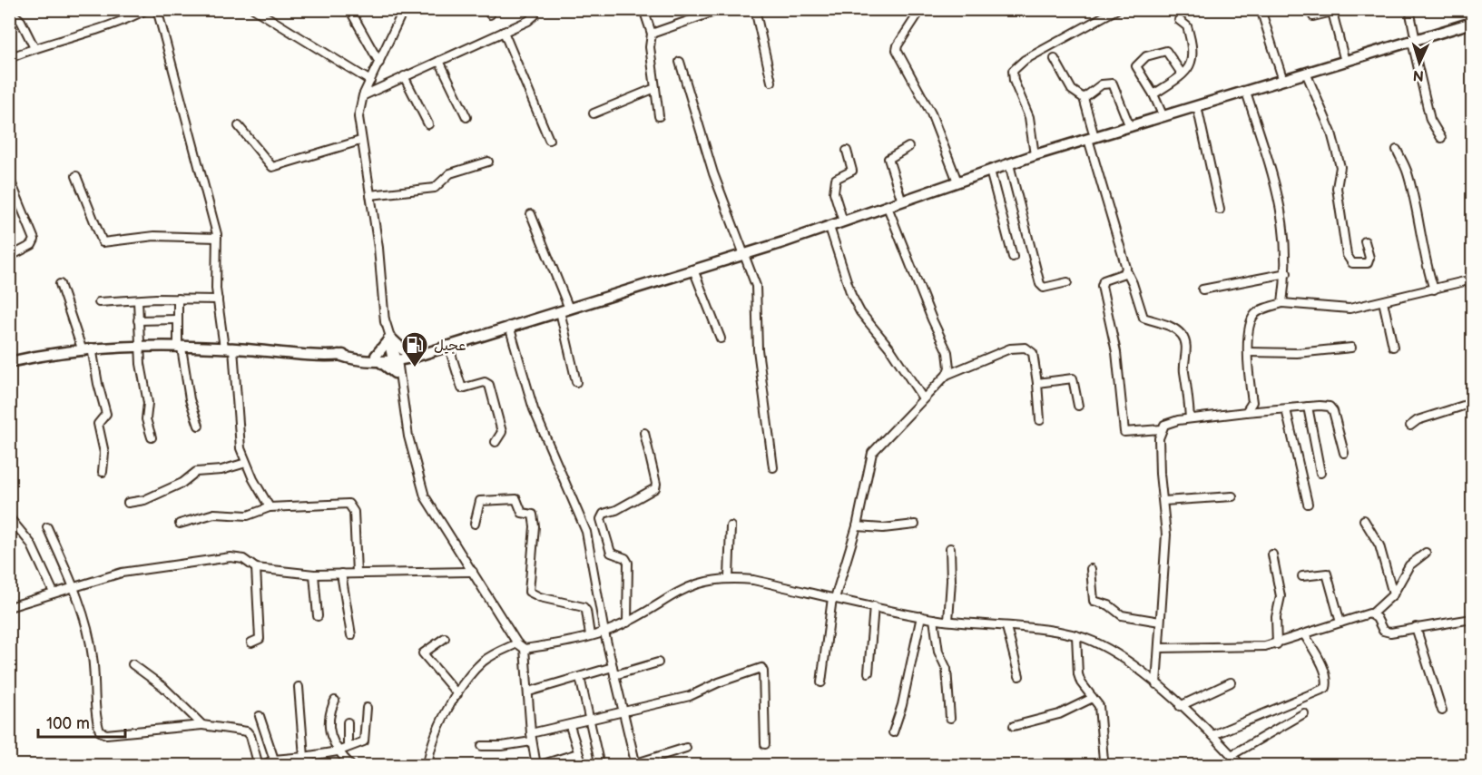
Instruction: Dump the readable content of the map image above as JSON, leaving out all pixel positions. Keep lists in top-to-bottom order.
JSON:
{
  "places": {
    "fuel station": ["عجيل"]
  },
  "scale_bar": "100 m",
  "north": "bottom"
}
